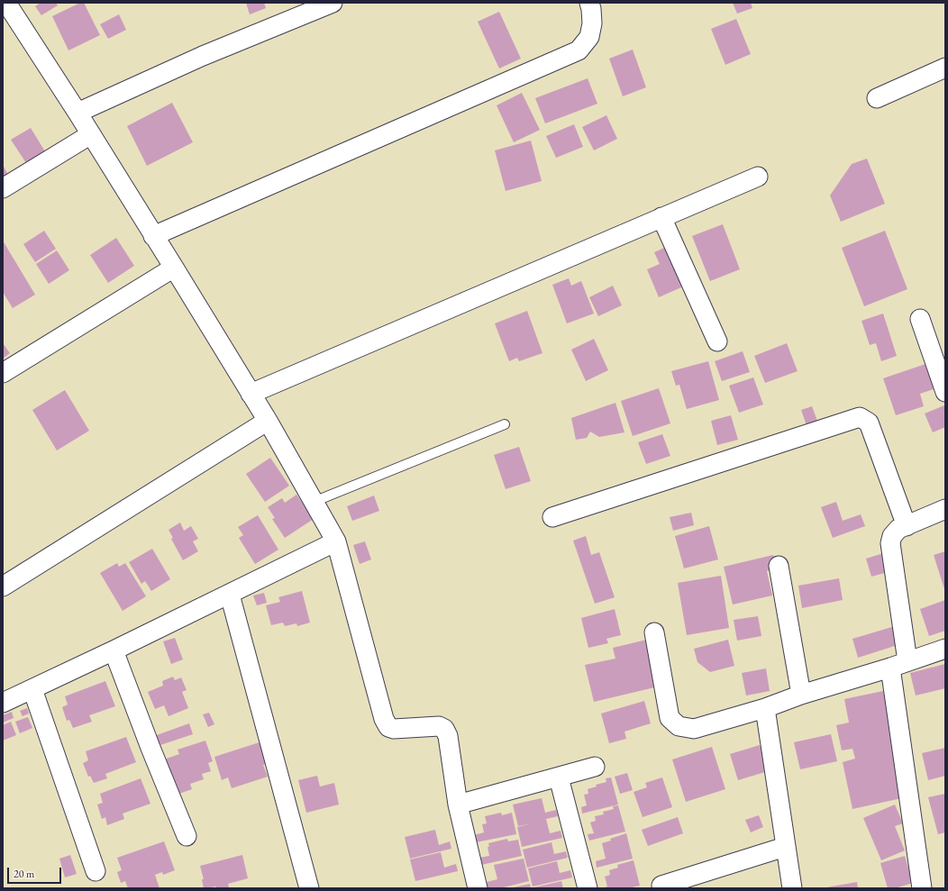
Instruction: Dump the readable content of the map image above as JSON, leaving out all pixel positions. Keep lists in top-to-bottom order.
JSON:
{
  "scale_bar": "20 m"
}
